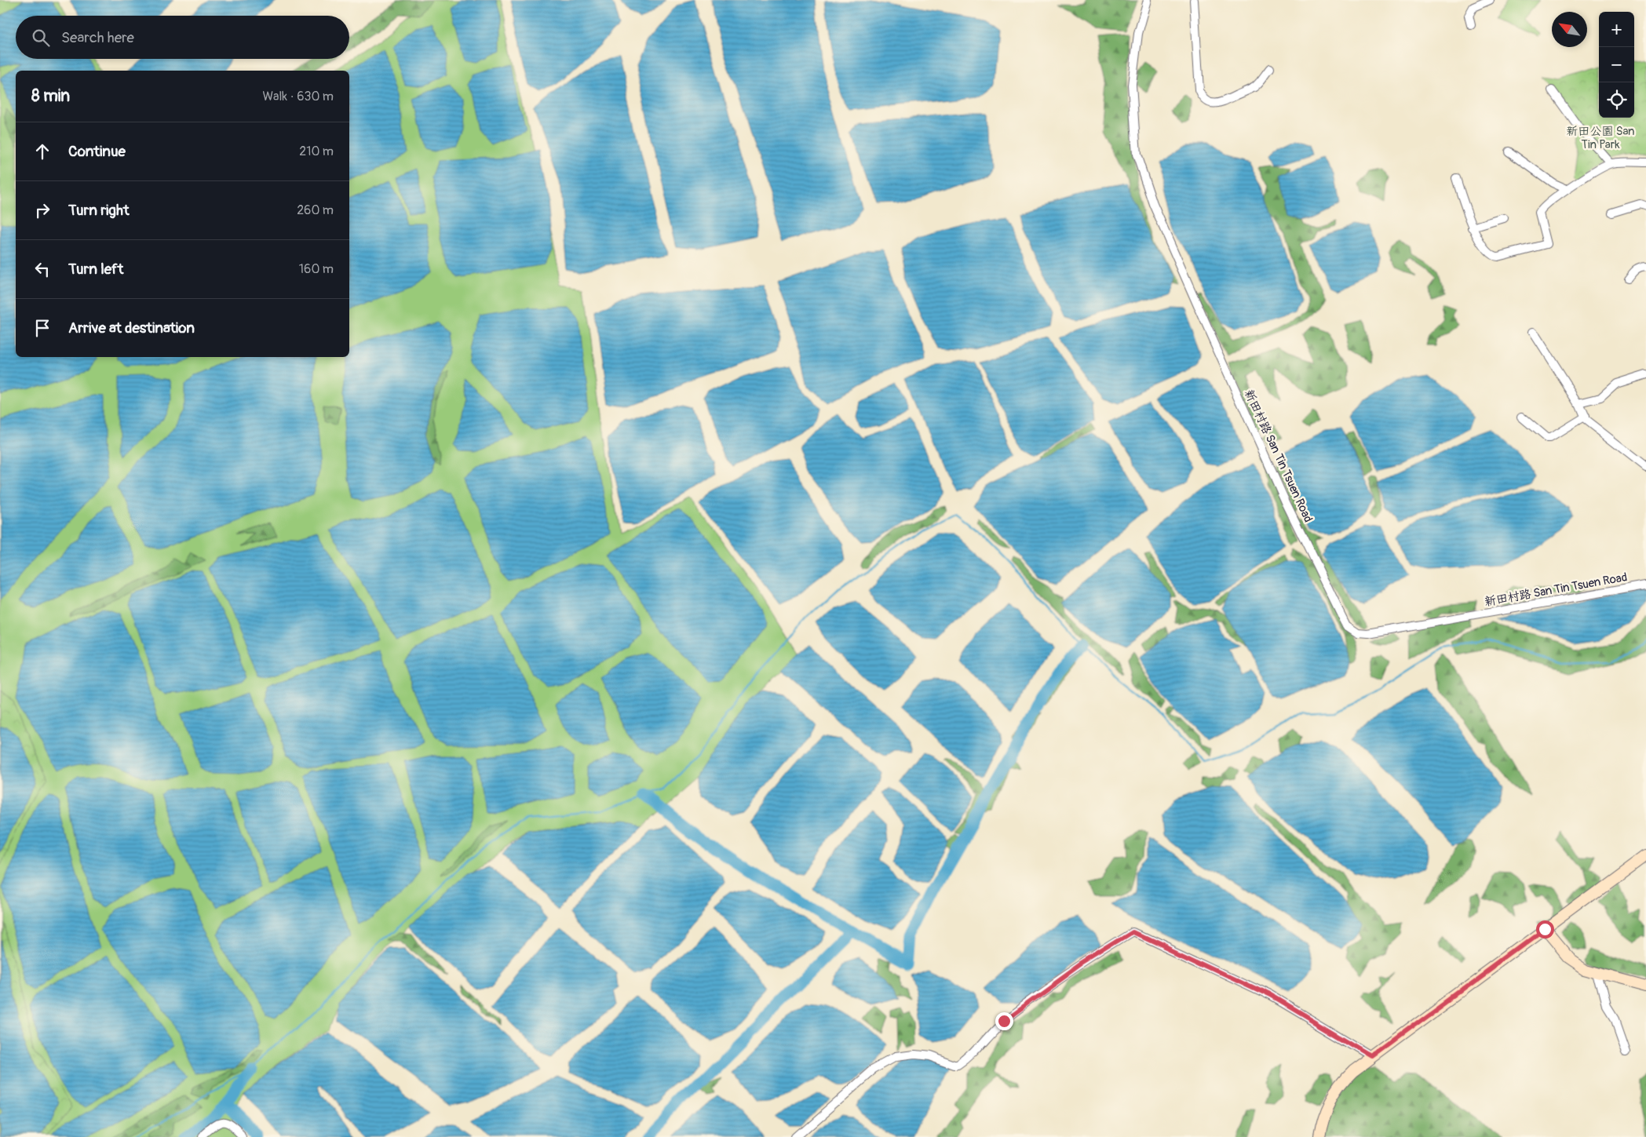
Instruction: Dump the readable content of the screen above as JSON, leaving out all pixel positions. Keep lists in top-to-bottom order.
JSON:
{
  "streets": {
    "street": ["新田村路 San Tin Tsuen Road"]
  },
  "parks": ["新田公園 San Tin Park"],
  "north": "top left",
  "page": {
    "map_buttons": ["+", "−"],
    "search": "Search here",
    "heading": ["8 min", "Walk · 630 m"],
    "list": [
      ["Continue", "210 m"],
      ["Turn right", "260 m"],
      ["Turn left", "160 m"],
      "Arrive at destination"
    ]
  }
}
